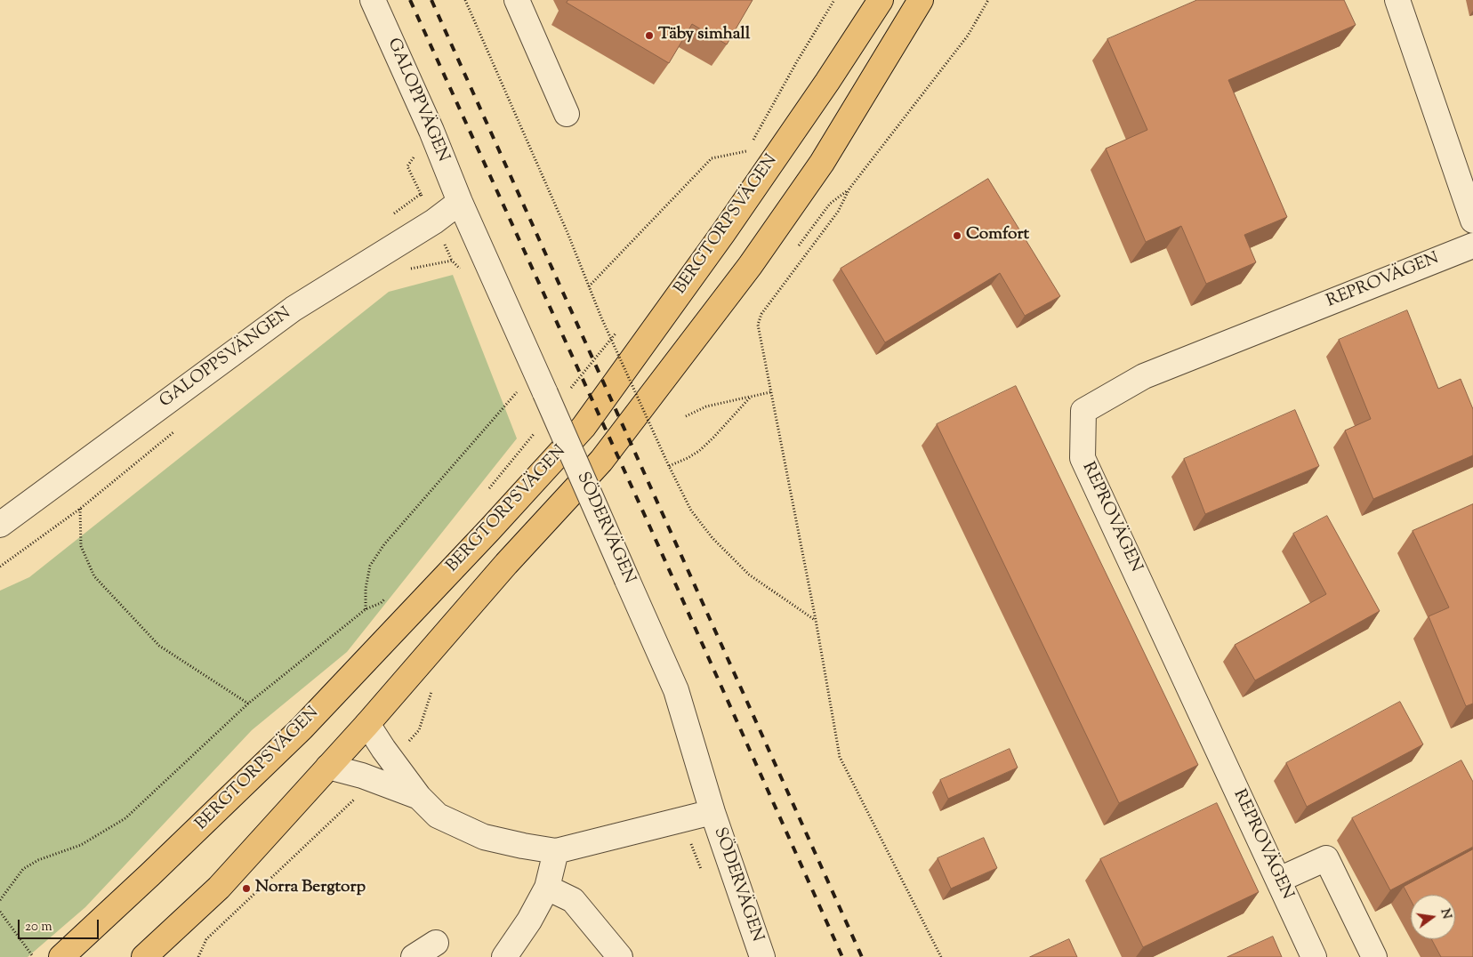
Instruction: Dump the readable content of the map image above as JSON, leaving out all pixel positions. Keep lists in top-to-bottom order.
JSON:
{
  "streets": {
    "main road": ["BERGTORPSVÄGEN"],
    "street": [
      "GALOPPVÄGEN",
      "REPROVÄGEN",
      "GALOPPSVÄNGEN",
      "SÖDERVÄGEN"
    ]
  },
  "crossings": [
    ["GALOPPVÄGEN", "GALOPPSVÄNGEN"],
    ["GALOPPVÄGEN", "SÖDERVÄGEN"],
    ["GALOPPSVÄNGEN", "SÖDERVÄGEN"]
  ],
  "places": ["Täby simhall", "Comfort", "Norra Bergtorp"],
  "scale_bar": "20 m",
  "north": "right"
}
